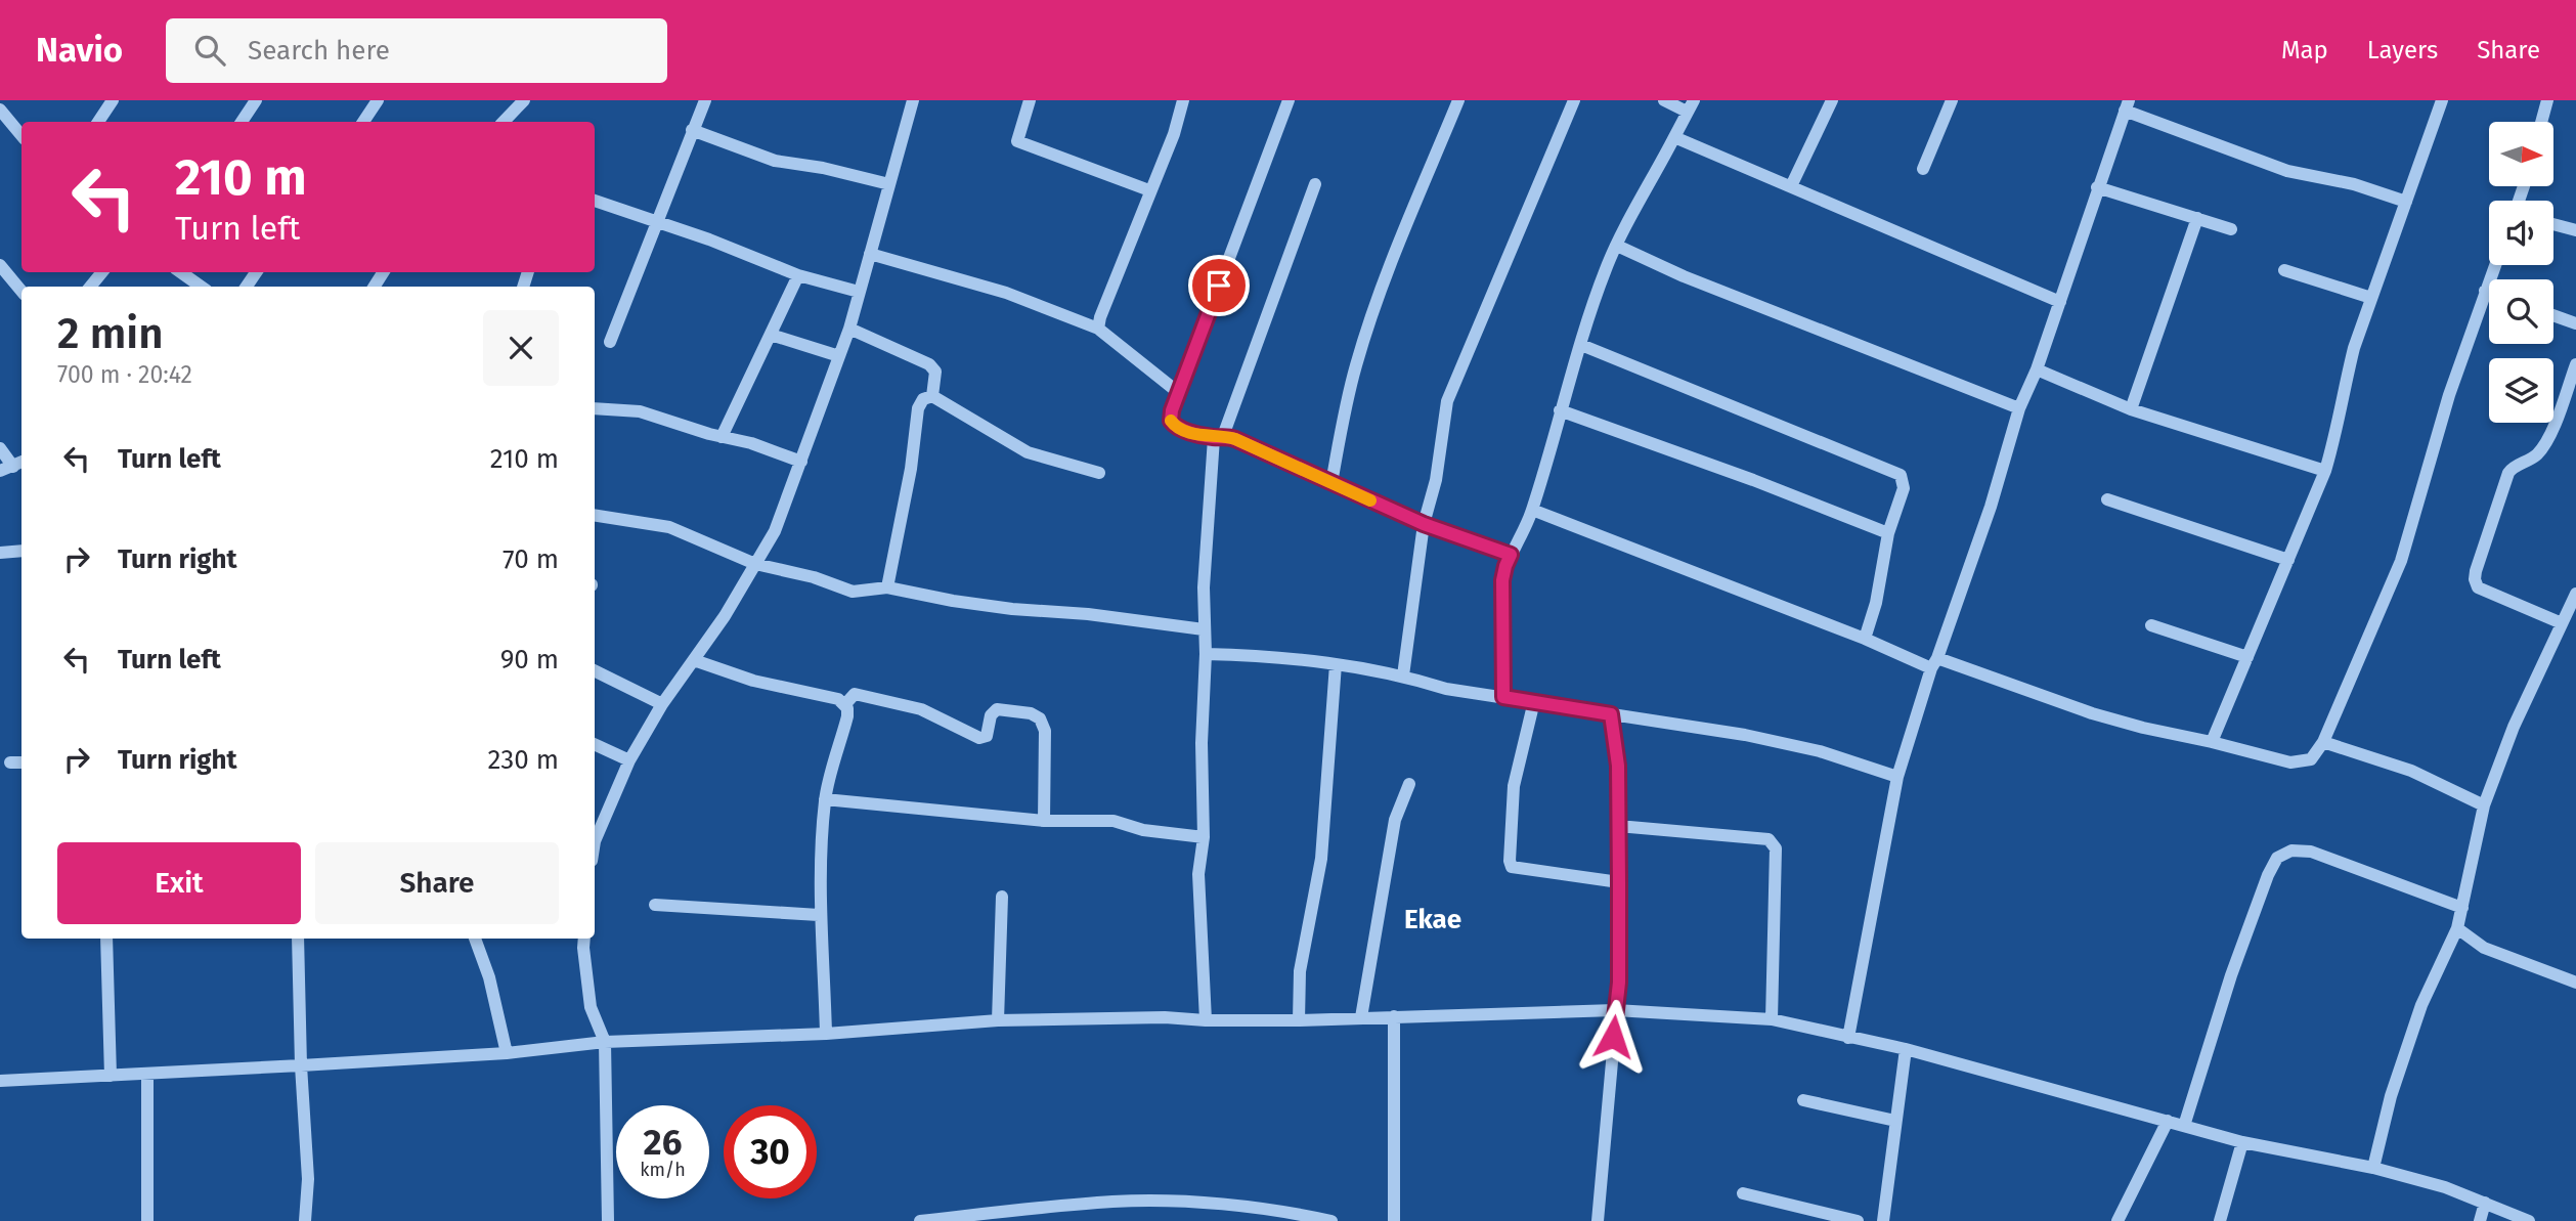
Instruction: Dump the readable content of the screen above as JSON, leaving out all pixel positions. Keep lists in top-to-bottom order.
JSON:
{
  "districts": ["Ekae"],
  "north": "right",
  "page": {
    "header": "Navio",
    "search": "Search here",
    "nav": ["Map", "Layers", "Share"],
    "turn": ["210 m", "Turn left"],
    "heading": ["2 min", "700 m · 20:42"],
    "list": [
      {
        "name": "Turn left",
        "value": "210 m"
      },
      {
        "name": "Turn right",
        "value": "70 m"
      },
      {
        "name": "Turn left",
        "value": "90 m"
      },
      {
        "name": "Turn right",
        "value": "230 m"
      }
    ],
    "buttons": ["Exit", "Share"],
    "speed": "26 km/h",
    "limit": "30"
  }
}
